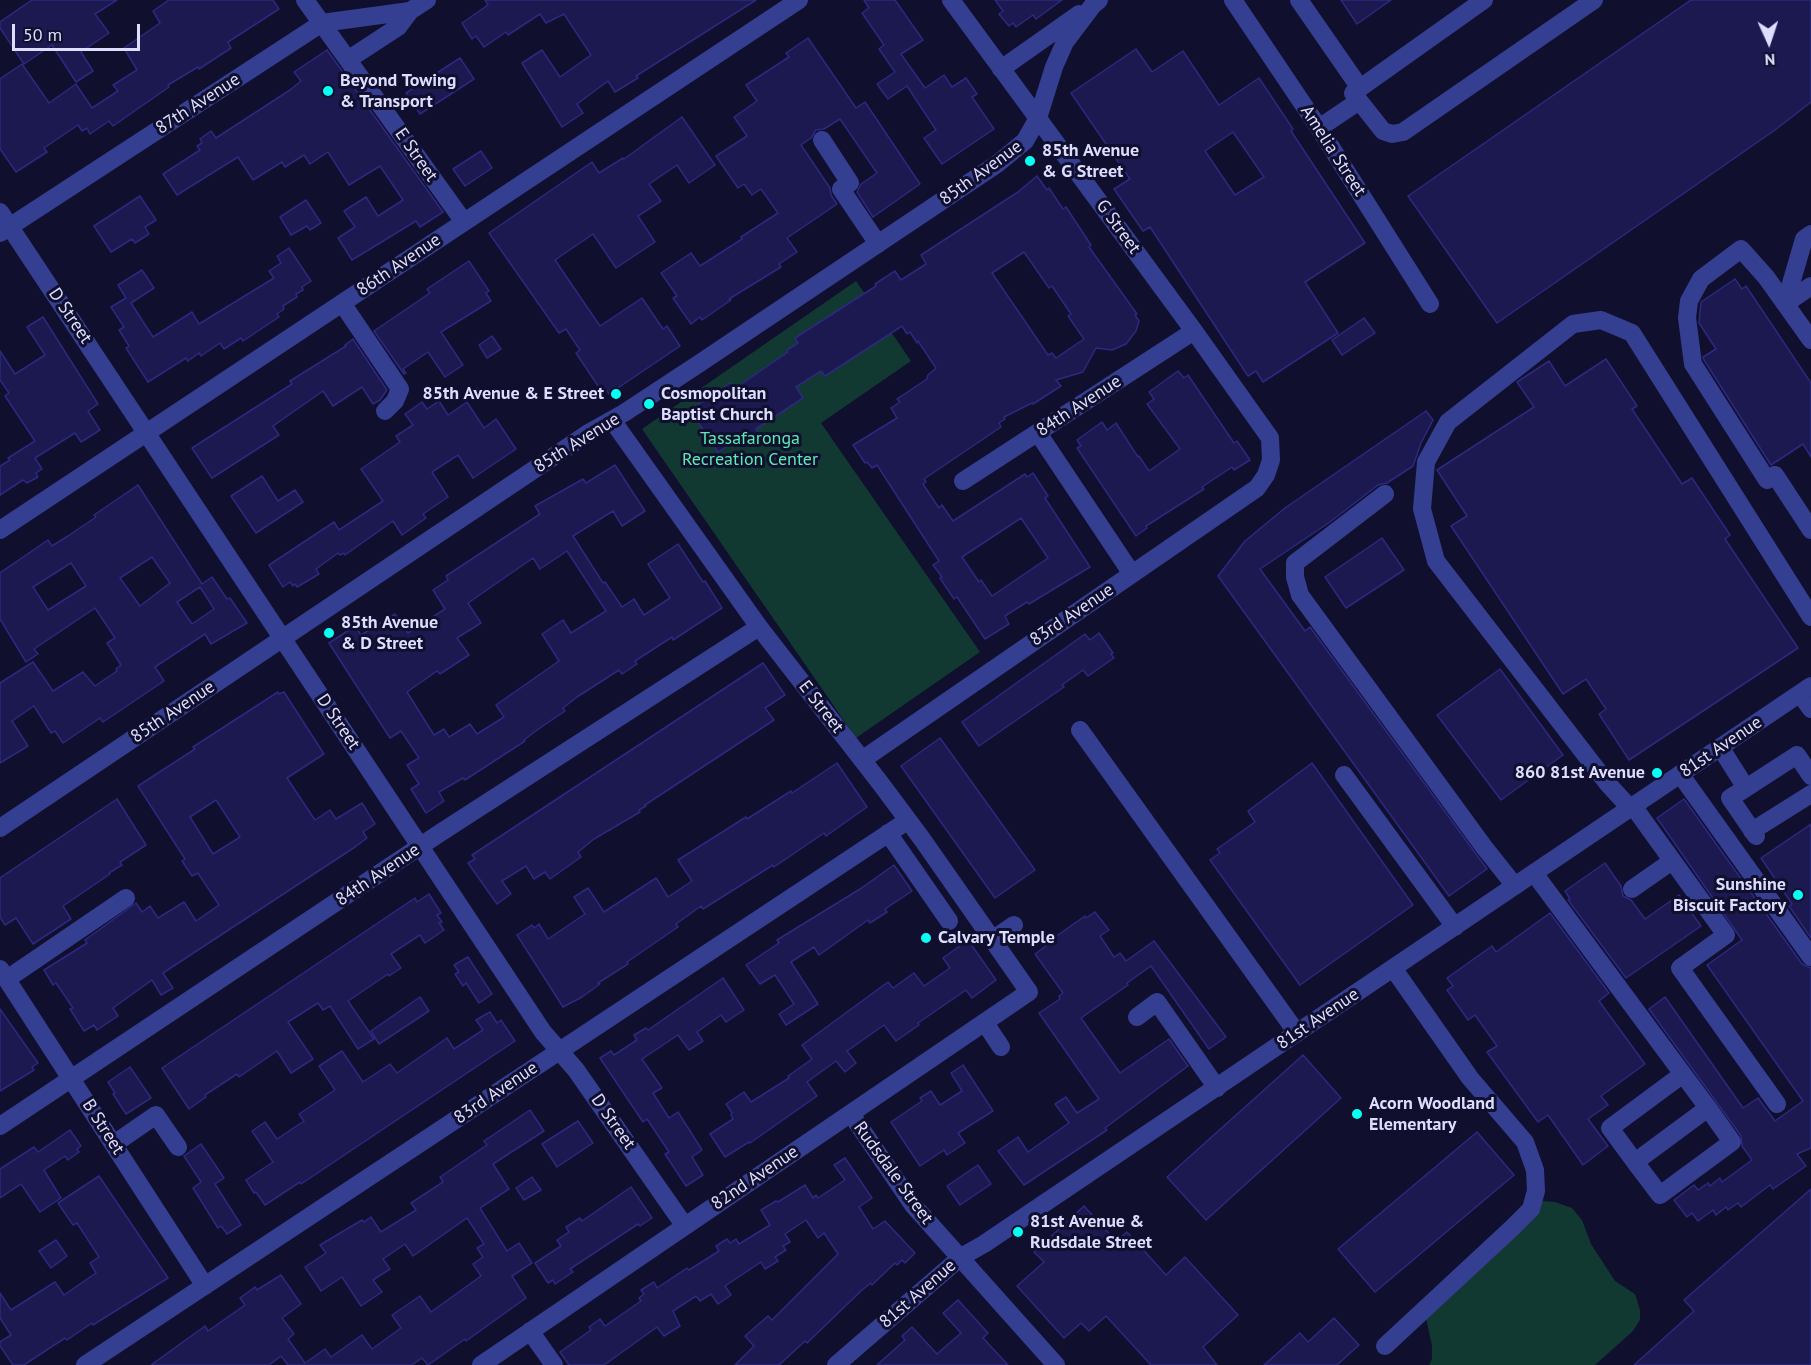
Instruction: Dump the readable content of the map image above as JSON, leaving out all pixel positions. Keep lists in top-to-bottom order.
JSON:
{
  "streets": {
    "street": [
      "87th Avenue",
      "Amelia Street",
      "E Street",
      "85th Avenue",
      "G Street",
      "86th Avenue",
      "D Street",
      "84th Avenue",
      "83rd Avenue",
      "81st Avenue",
      "B Street",
      "Rudsdale Street",
      "82nd Avenue"
    ]
  },
  "crossings": [
    ["87th Avenue", "E Street"],
    ["87th Avenue", "D Street"],
    ["E Street", "85th Avenue"],
    ["E Street", "86th Avenue"],
    ["E Street", "84th Avenue"],
    ["E Street", "83rd Avenue"],
    ["E Street", "82nd Avenue"],
    ["85th Avenue", "G Street"],
    ["85th Avenue", "D Street"],
    ["G Street", "84th Avenue"],
    ["G Street", "83rd Avenue"],
    ["86th Avenue", "D Street"],
    ["D Street", "84th Avenue"],
    ["D Street", "83rd Avenue"],
    ["D Street", "82nd Avenue"],
    ["84th Avenue", "B Street"],
    ["83rd Avenue", "B Street"],
    ["81st Avenue", "Rudsdale Street"],
    ["Rudsdale Street", "82nd Avenue"]
  ],
  "parks": ["Tassafaronga Recreation Center"],
  "places": [
    "Beyond Towing & Transport",
    "85th Avenue & G Street",
    "85th Avenue & E Street",
    "Cosmopolitan Baptist Church",
    "85th Avenue & D Street",
    "860 81st Avenue",
    "Sunshine Biscuit Factory",
    "Calvary Temple",
    "Acorn Woodland Elementary",
    "81st Avenue & Rudsdale Street"
  ],
  "scale_bar": "50 m",
  "north": "bottom"
}
